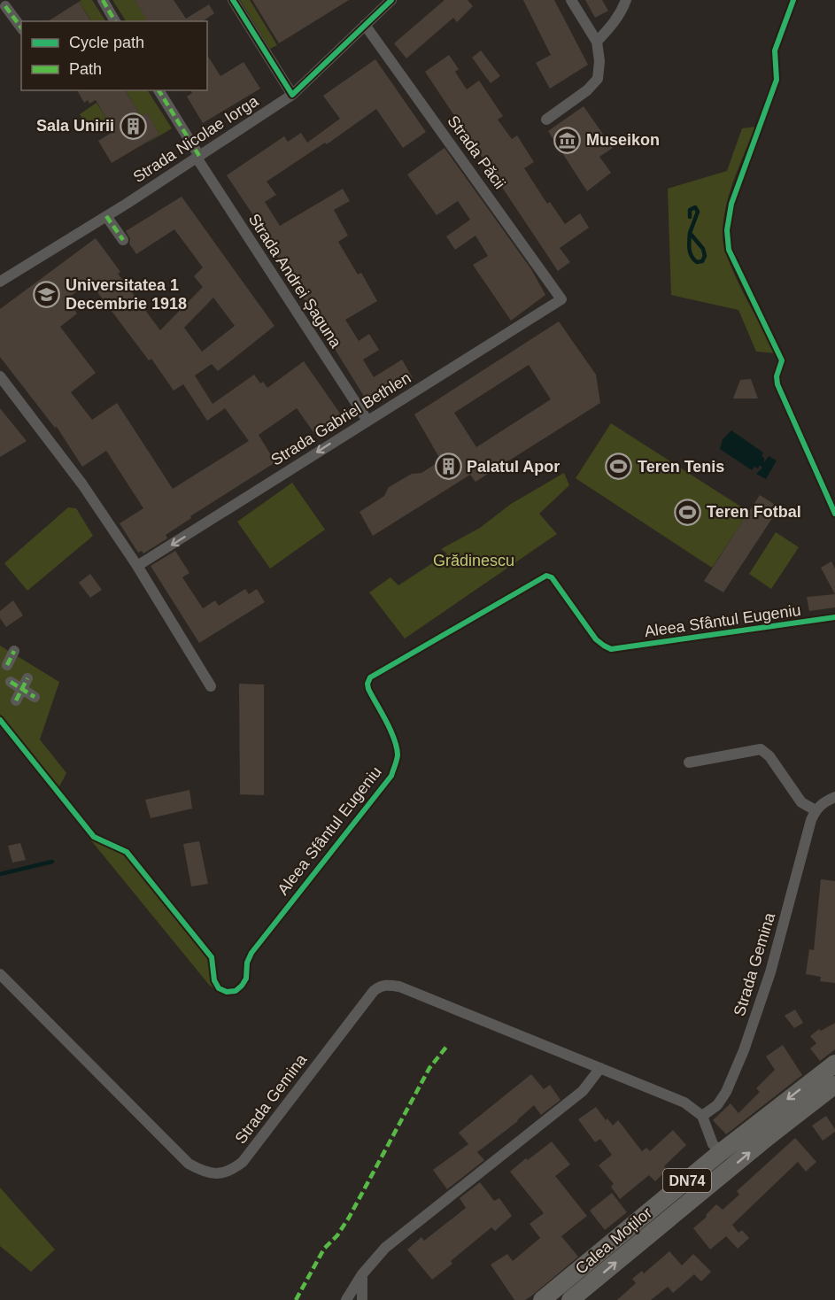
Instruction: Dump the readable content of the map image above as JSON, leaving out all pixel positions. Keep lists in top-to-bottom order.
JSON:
{
  "streets": {
    "main road": ["DN74", "Calea Moților"],
    "street": [
      "Strada Nicolae Iorga",
      "Strada Păcii",
      "Strada Andrei Șaguna",
      "Strada Gabriel Bethlen",
      "Strada Gemina"
    ],
    "cycle path": ["Aleea Sfântul Eugeniu"]
  },
  "crossings": [
    ["Strada Nicolae Iorga", "Strada Păcii"],
    ["Strada Nicolae Iorga", "Strada Andrei Șaguna"],
    ["Strada Păcii", "Strada Gabriel Bethlen"],
    ["Strada Andrei Șaguna", "Strada Gabriel Bethlen"]
  ],
  "one_way": ["Strada Gabriel Bethlen"],
  "parks": ["Grădinescu"],
  "places": {
    "building": ["Sala Unirii", "Palatul Apor"],
    "museum": ["Museikon"],
    "school or university": ["Universitatea 1 Decembrie 1918"],
    "sports": ["Teren Tenis", "Teren Fotbal"]
  },
  "legend": ["Cycle path", "Path"]
}
